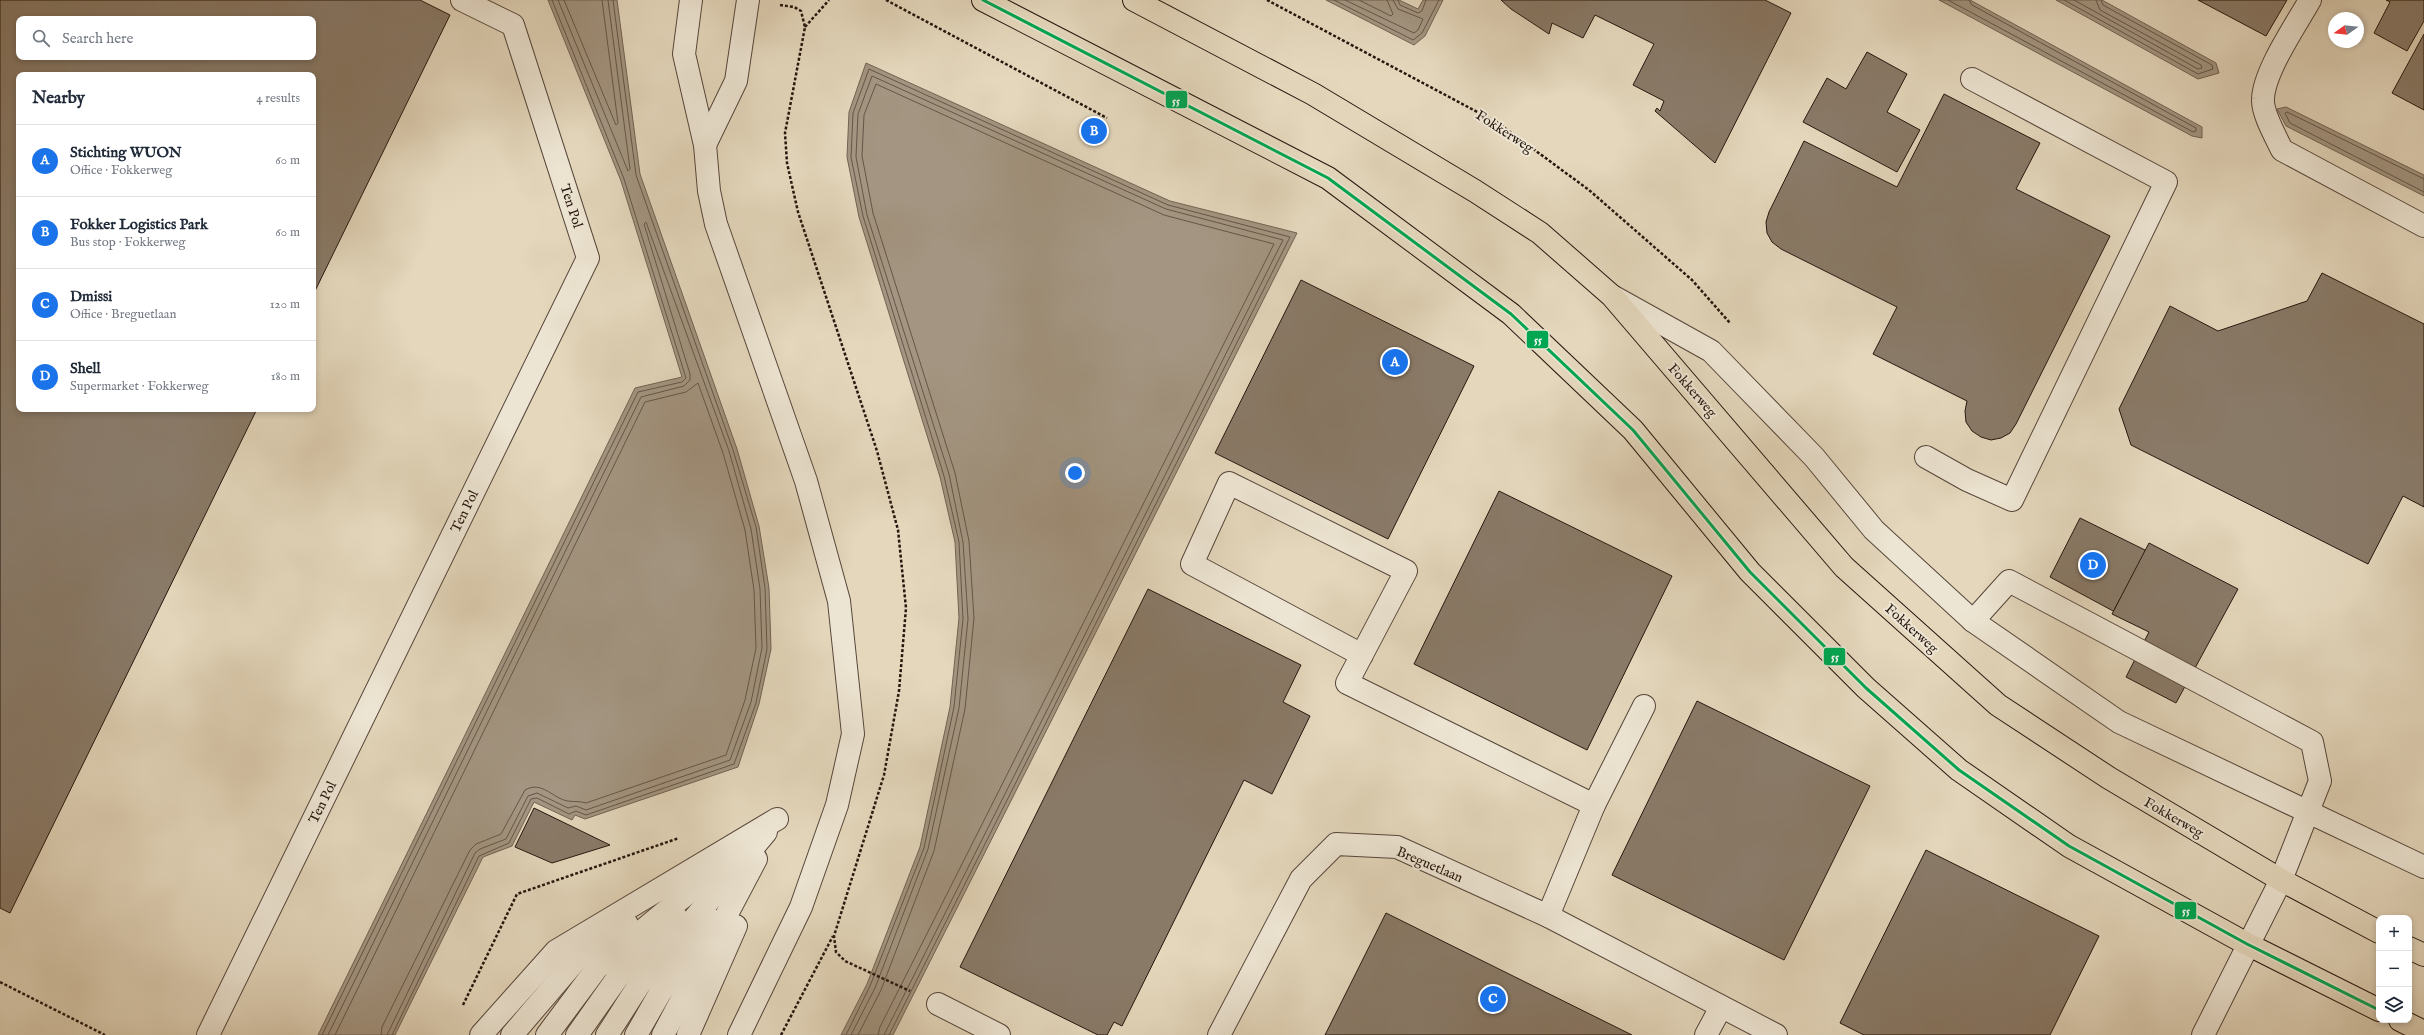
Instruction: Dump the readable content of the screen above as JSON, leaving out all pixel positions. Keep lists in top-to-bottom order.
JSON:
{
  "streets": {
    "main road": ["Fokkerweg"],
    "street": ["Ten Pol", "Breguetlaan"]
  },
  "lines": ["transit line 55"],
  "north": "left",
  "page": {
    "search": "Search here",
    "heading": ["Nearby", "4 results"],
    "pins": [
      "B",
      "A",
      "D",
      "C"
    ],
    "list": [
      {
        "mark": "A",
        "name": "Stichting WUON",
        "note": "Office · Fokkerweg",
        "value": "60 m"
      },
      {
        "mark": "B",
        "name": "Fokker Logistics Park",
        "note": "Bus stop · Fokkerweg",
        "value": "60 m"
      },
      {
        "mark": "C",
        "name": "Dmissi",
        "note": "Office · Breguetlaan",
        "value": "120 m"
      },
      {
        "mark": "D",
        "name": "Shell",
        "note": "Supermarket · Fokkerweg",
        "value": "180 m"
      }
    ],
    "map_buttons": ["+", "−"]
  }
}
